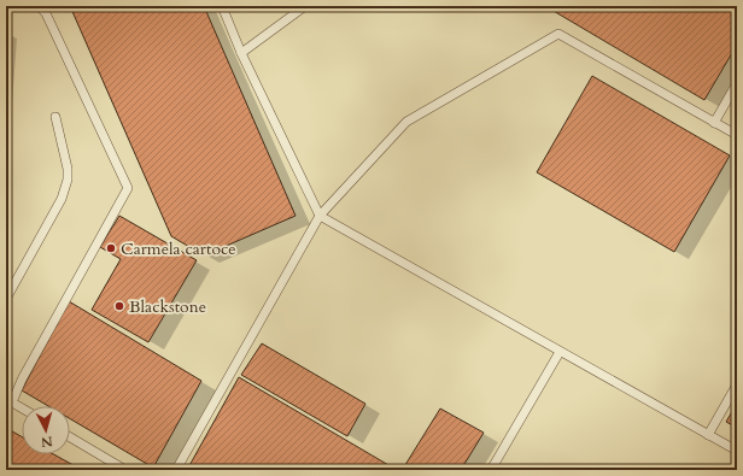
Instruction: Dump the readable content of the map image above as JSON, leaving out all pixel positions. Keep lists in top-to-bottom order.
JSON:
{
  "places": ["Carmela cartoce", "Blackstone"],
  "north": "bottom"
}
